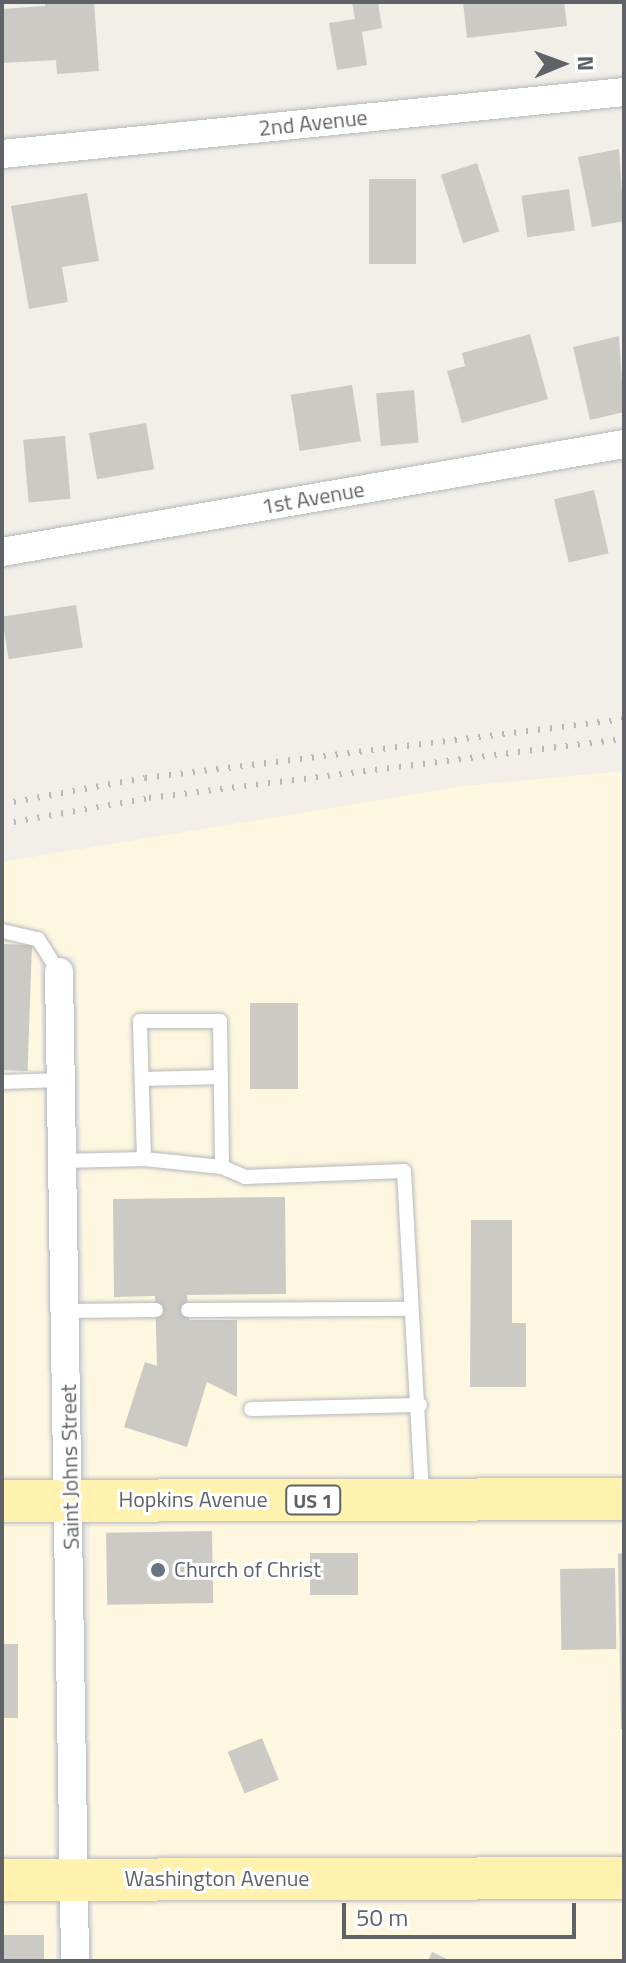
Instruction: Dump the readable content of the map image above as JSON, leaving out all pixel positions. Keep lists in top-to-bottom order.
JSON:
{
  "streets": {
    "main road": ["Hopkins Avenue", "US 1", "Washington Avenue"],
    "street": ["2nd Avenue", "1st Avenue", "Saint Johns Street"]
  },
  "crossings": [
    ["Saint Johns Street", "Hopkins Avenue"],
    ["Saint Johns Street", "Washington Avenue"]
  ],
  "places": ["Church of Christ"],
  "scale_bar": "50 m",
  "north": "right"
}
